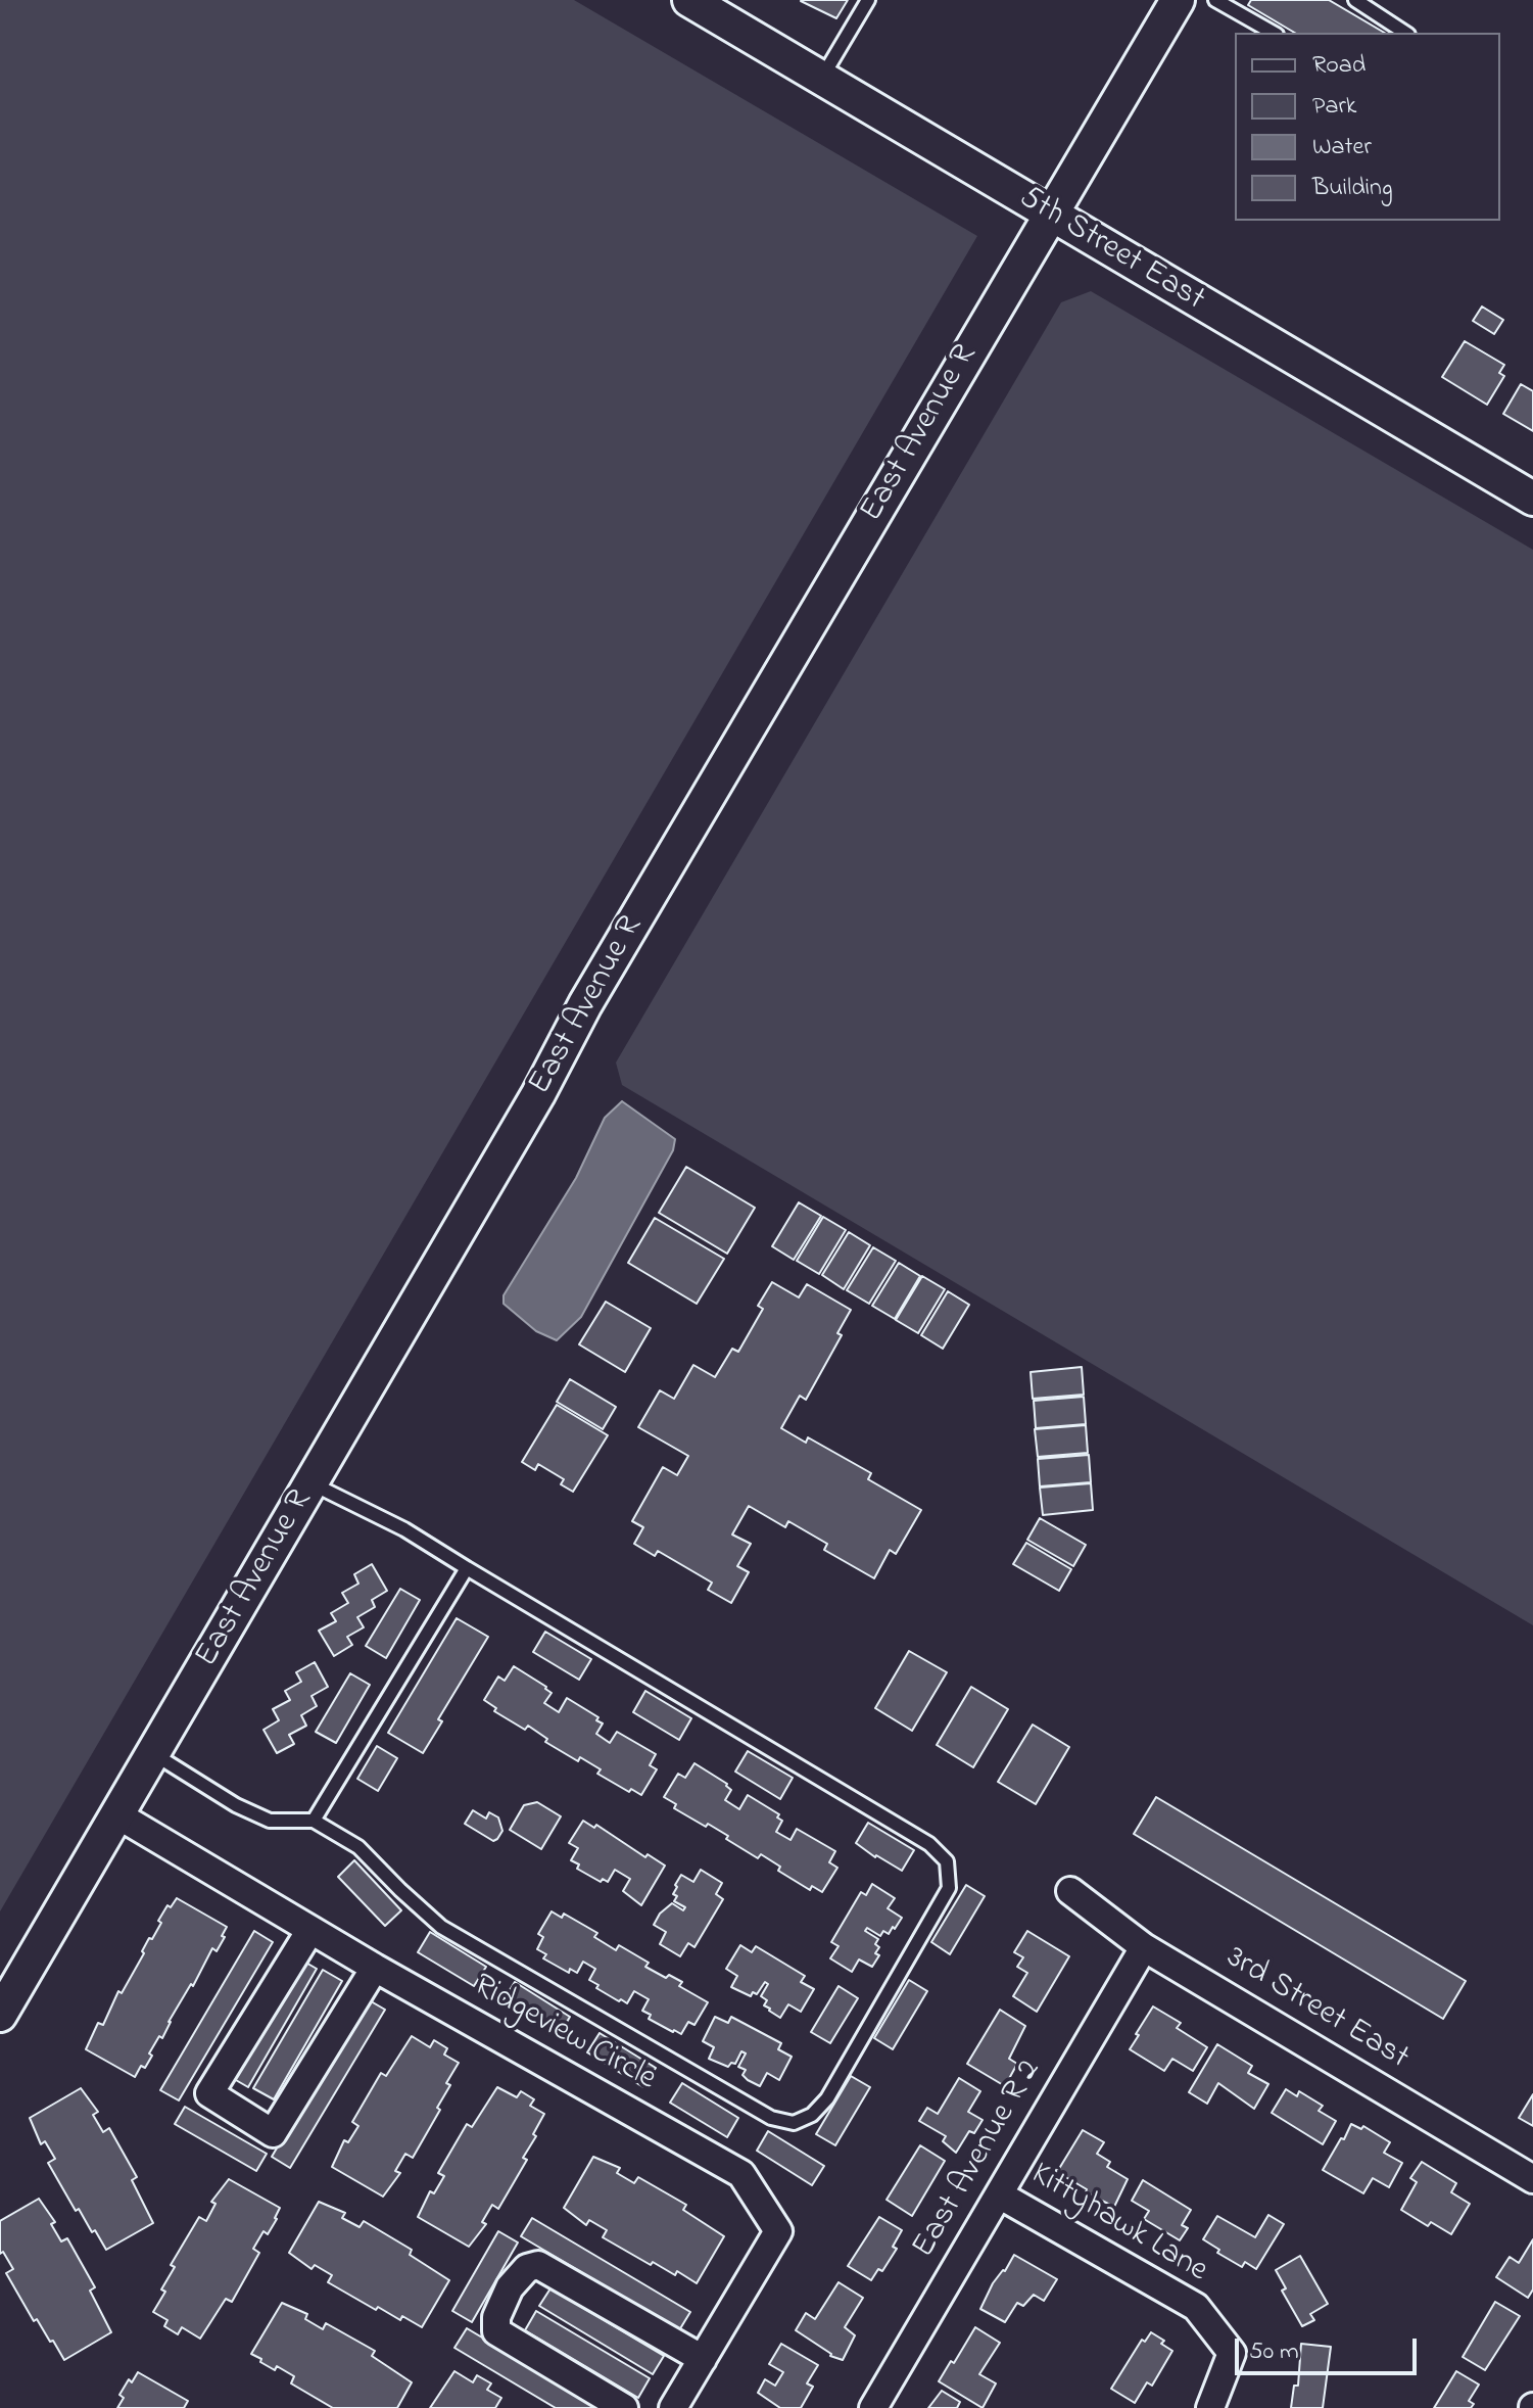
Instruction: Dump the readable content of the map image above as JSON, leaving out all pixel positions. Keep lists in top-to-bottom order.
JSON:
{
  "streets": {
    "street": [
      "5th Street East",
      "East Avenue R",
      "3rd Street East",
      "Ridgeview Circle",
      "East Avenue R 2",
      "Kittyhawk Lane"
    ]
  },
  "crossings": [
    ["5th Street East", "East Avenue R"],
    ["East Avenue R", "Ridgeview Circle"],
    ["3rd Street East", "East Avenue R 2"],
    ["East Avenue R 2", "Kittyhawk Lane"]
  ],
  "legend": [
    "Road",
    "Park",
    "Water",
    "Building"
  ],
  "scale_bar": "50 m"
}
